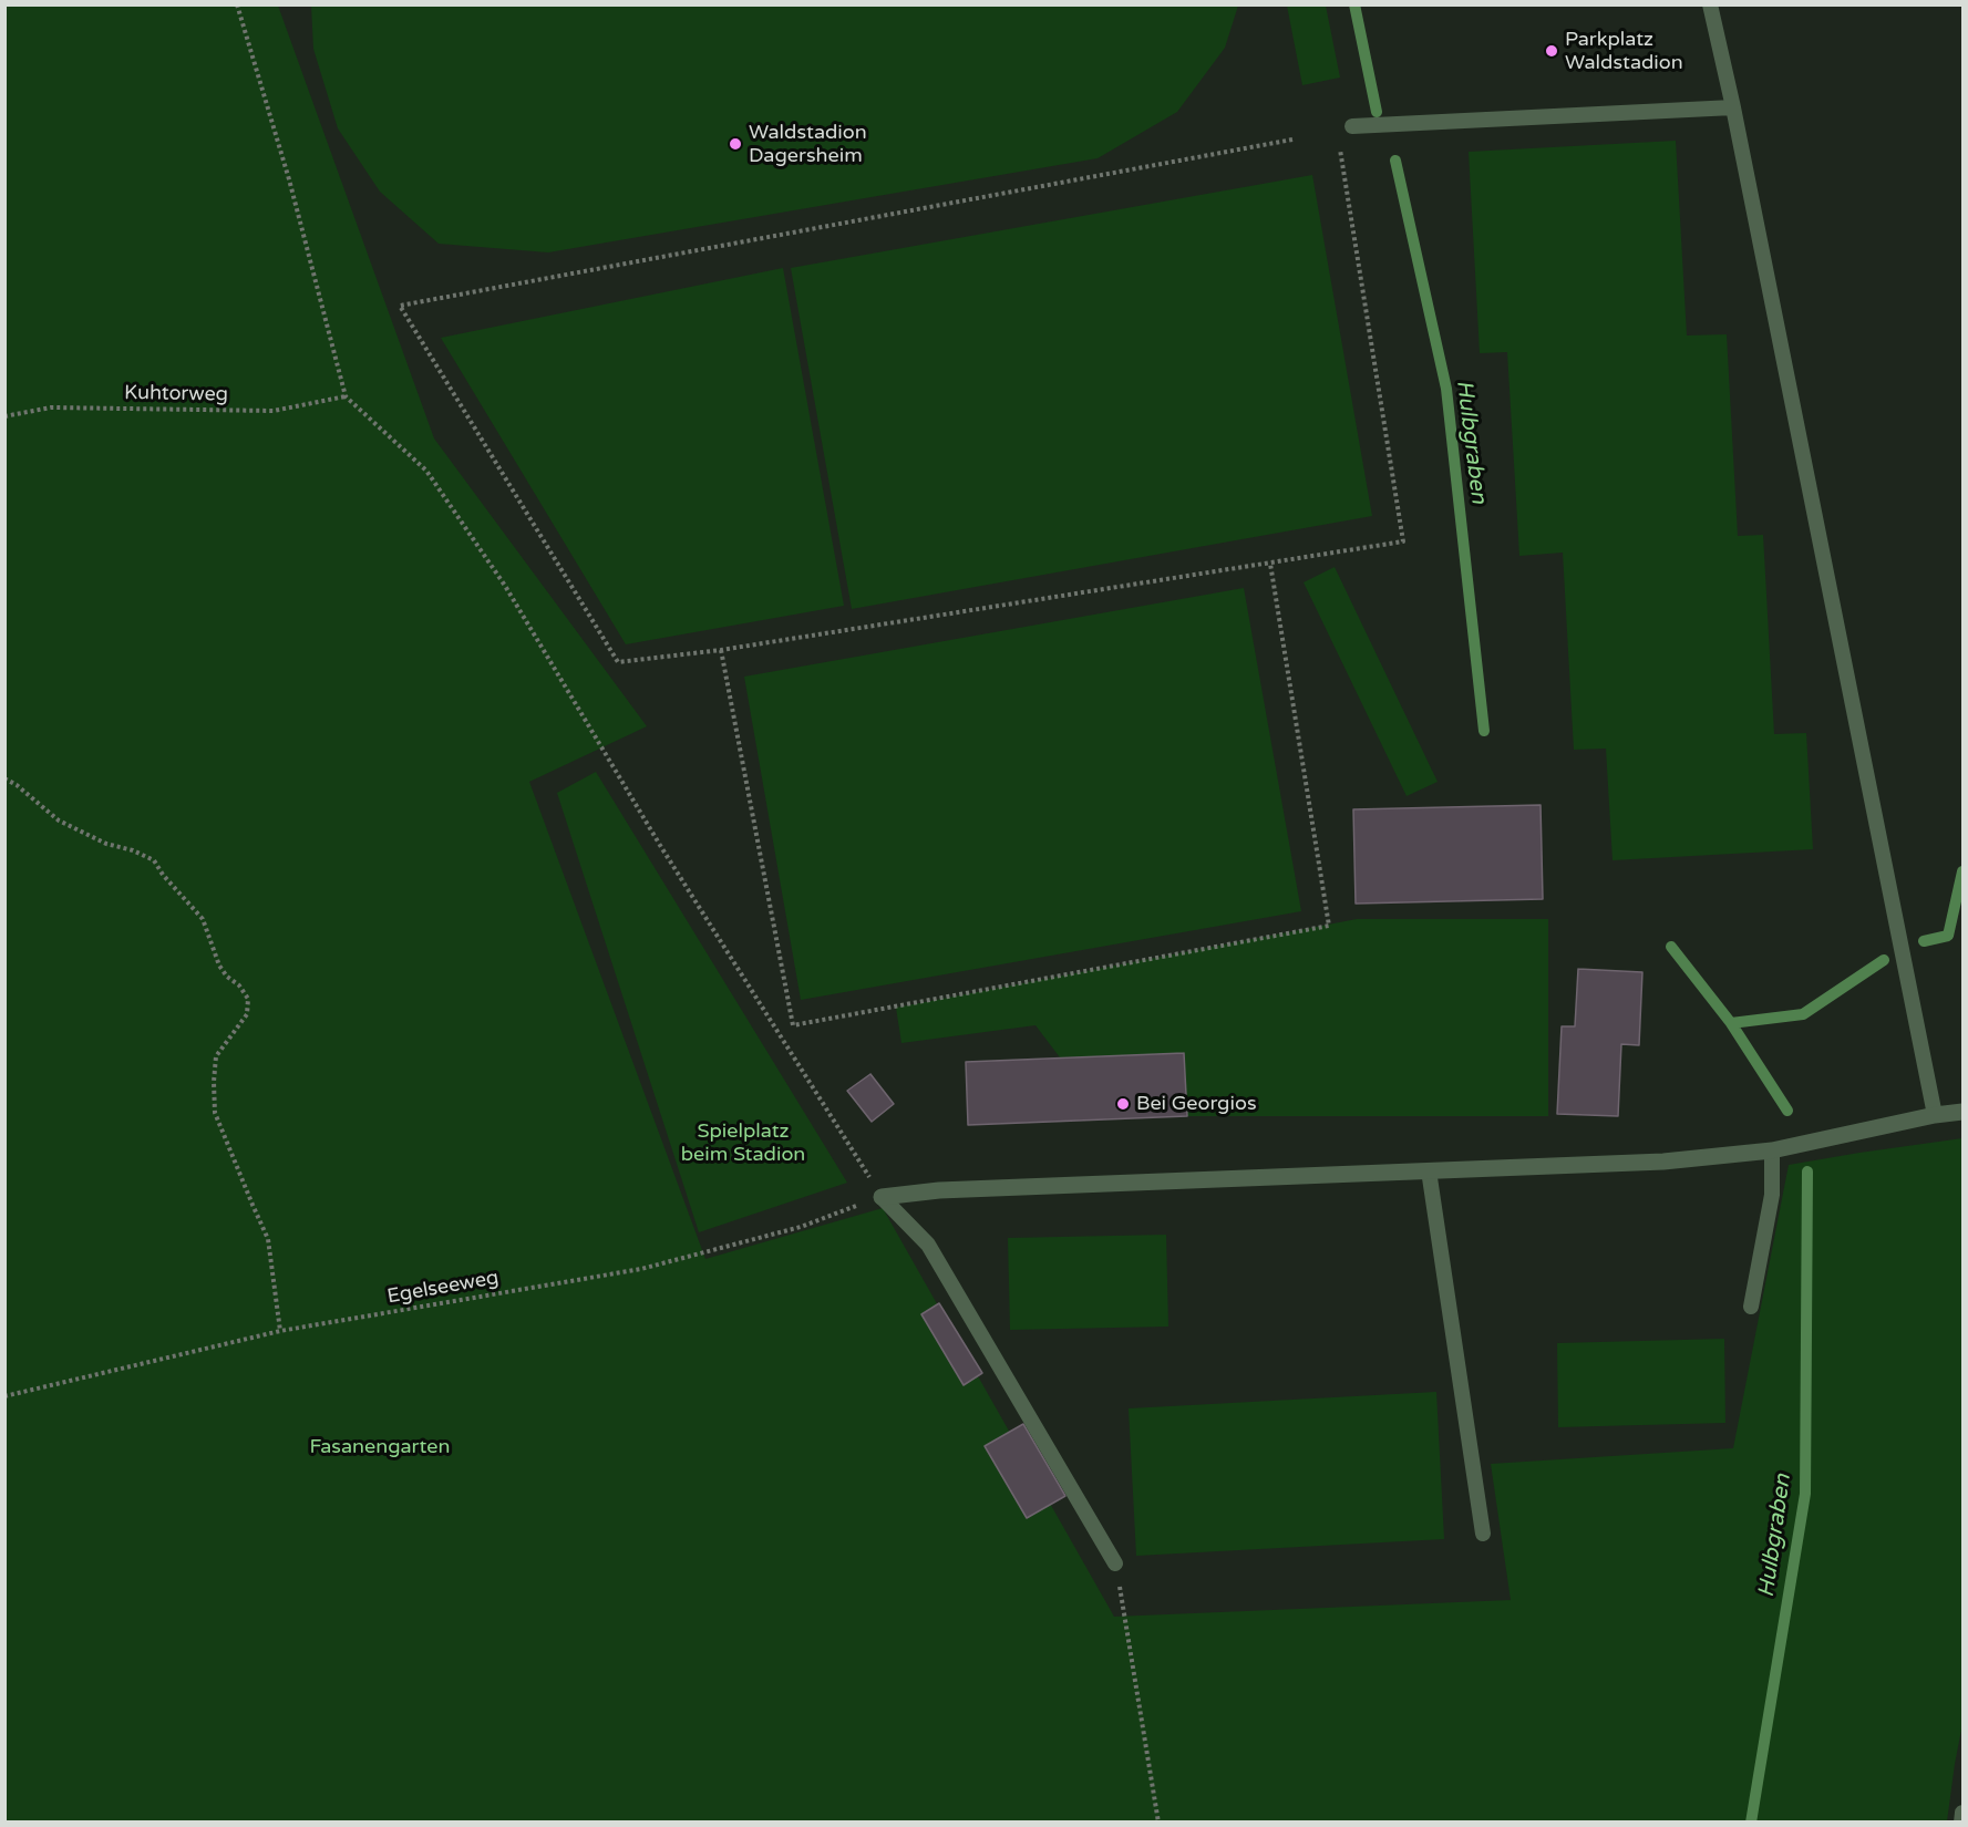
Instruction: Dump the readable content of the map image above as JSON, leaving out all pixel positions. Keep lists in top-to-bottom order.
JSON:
{
  "streets": {
    "path": ["Kuhtorweg", "Egelseeweg"]
  },
  "water": ["Hulbgraben"],
  "parks": ["Spielplatz beim Stadion", "Fasanengarten"],
  "places": ["Parkplatz Waldstadion", "Waldstadion Dagersheim", "Bei Georgios"]
}
